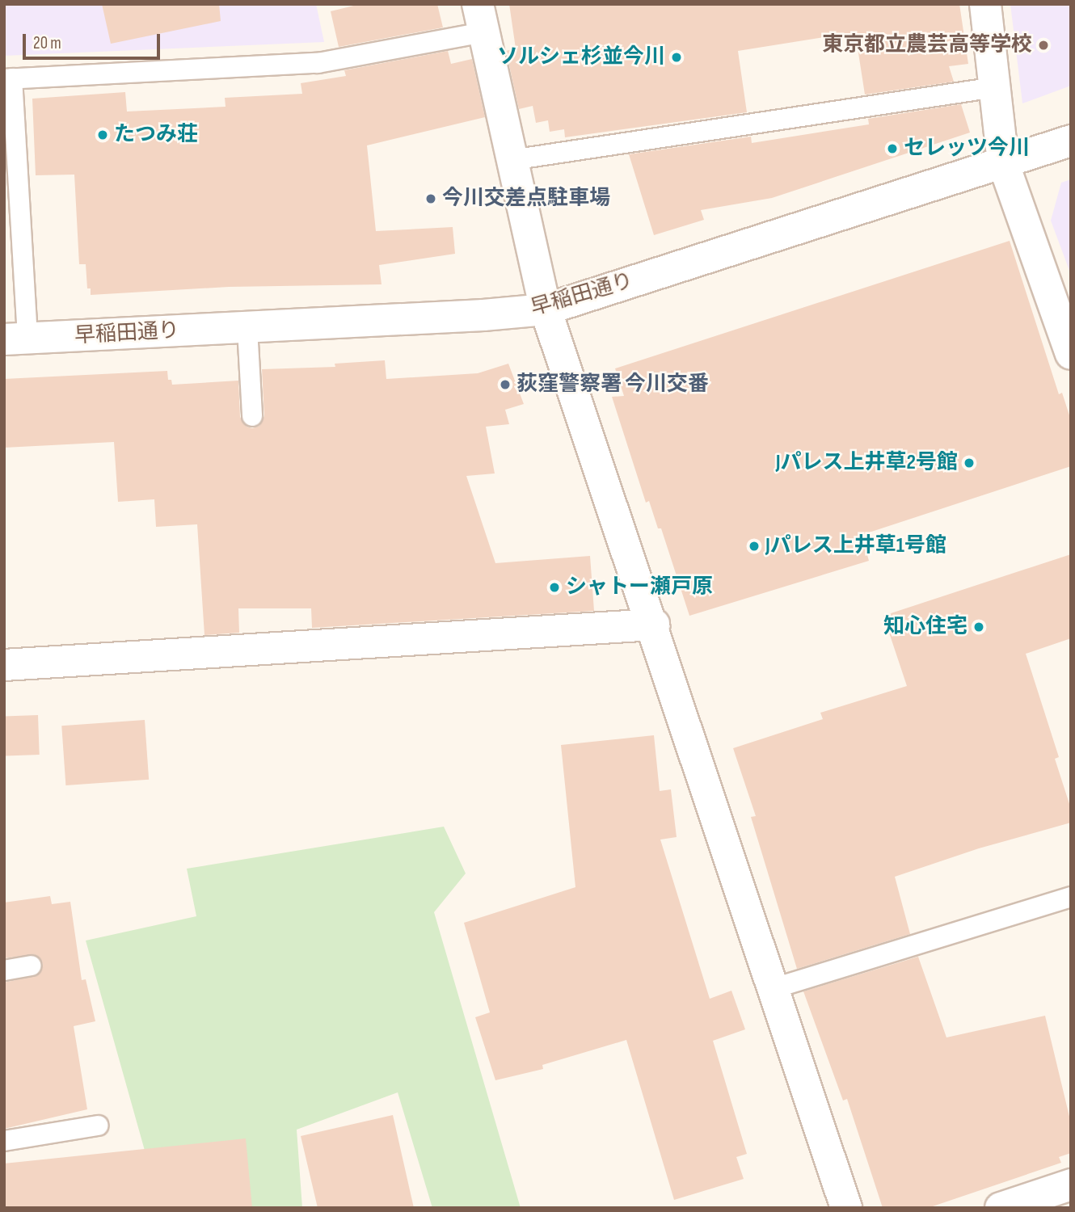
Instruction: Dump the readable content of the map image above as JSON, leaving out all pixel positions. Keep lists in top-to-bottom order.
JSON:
{
  "streets": {
    "street": ["早稲田通り"]
  },
  "places": [
    "東京都立農芸高等学校",
    "ソルシェ杉並今川",
    "たつみ荘",
    "セレッツ今川",
    "今川交差点駐車場",
    "荻窪警察署 今川交番",
    "Jパレス上井草2号館",
    "Jパレス上井草1号館",
    "シャトー瀬戸原",
    "知心住宅"
  ],
  "scale_bar": "20 m"
}
